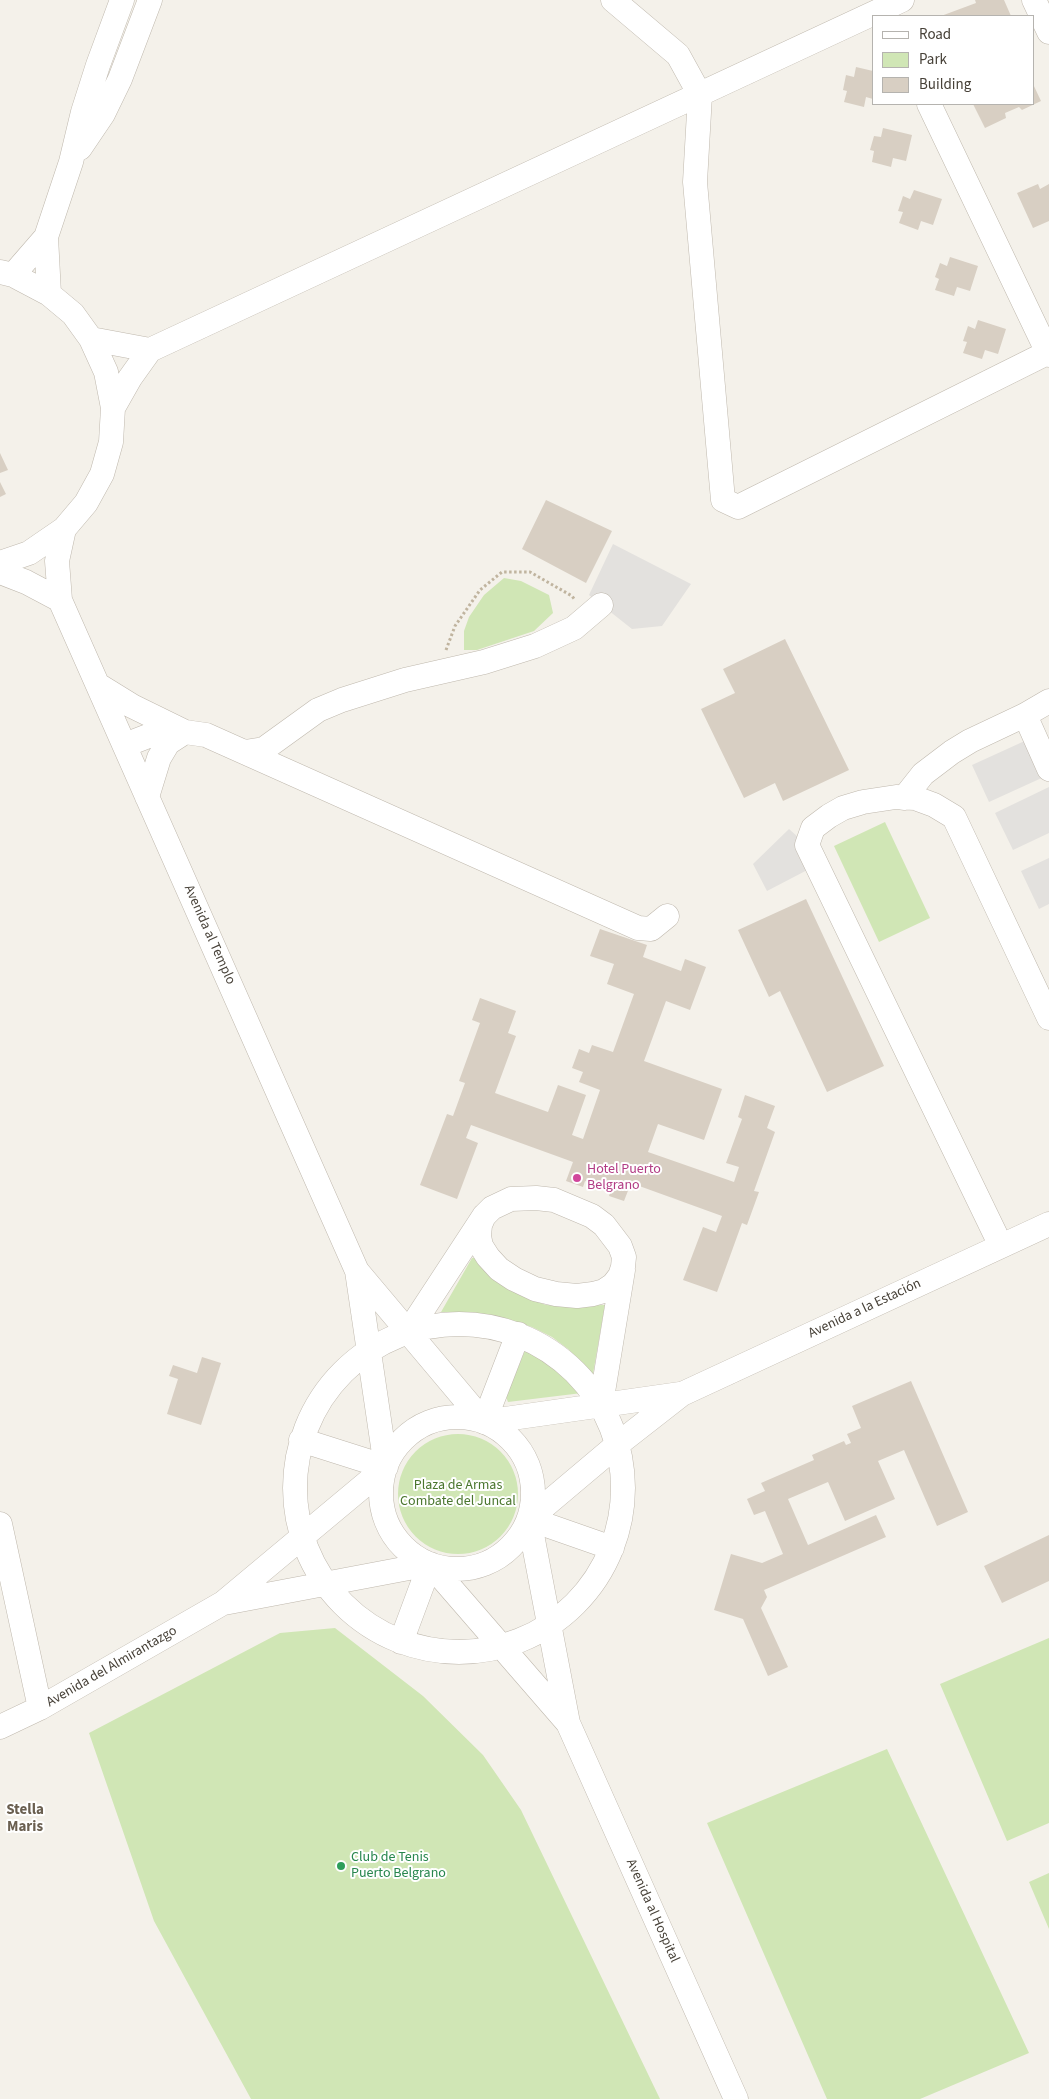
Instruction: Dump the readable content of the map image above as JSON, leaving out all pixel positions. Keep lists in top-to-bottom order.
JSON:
{
  "streets": {
    "street": [
      "Avenida al Templo",
      "Avenida a la Estación",
      "Avenida del Almirantazgo",
      "Avenida al Hospital"
    ]
  },
  "districts": ["Stella Maris"],
  "parks": ["Plaza de Armas Combate del Juncal"],
  "places": ["Hotel Puerto Belgrano", "Club de Tenis Puerto Belgrano"],
  "legend": ["Road", "Park", "Building"]
}
